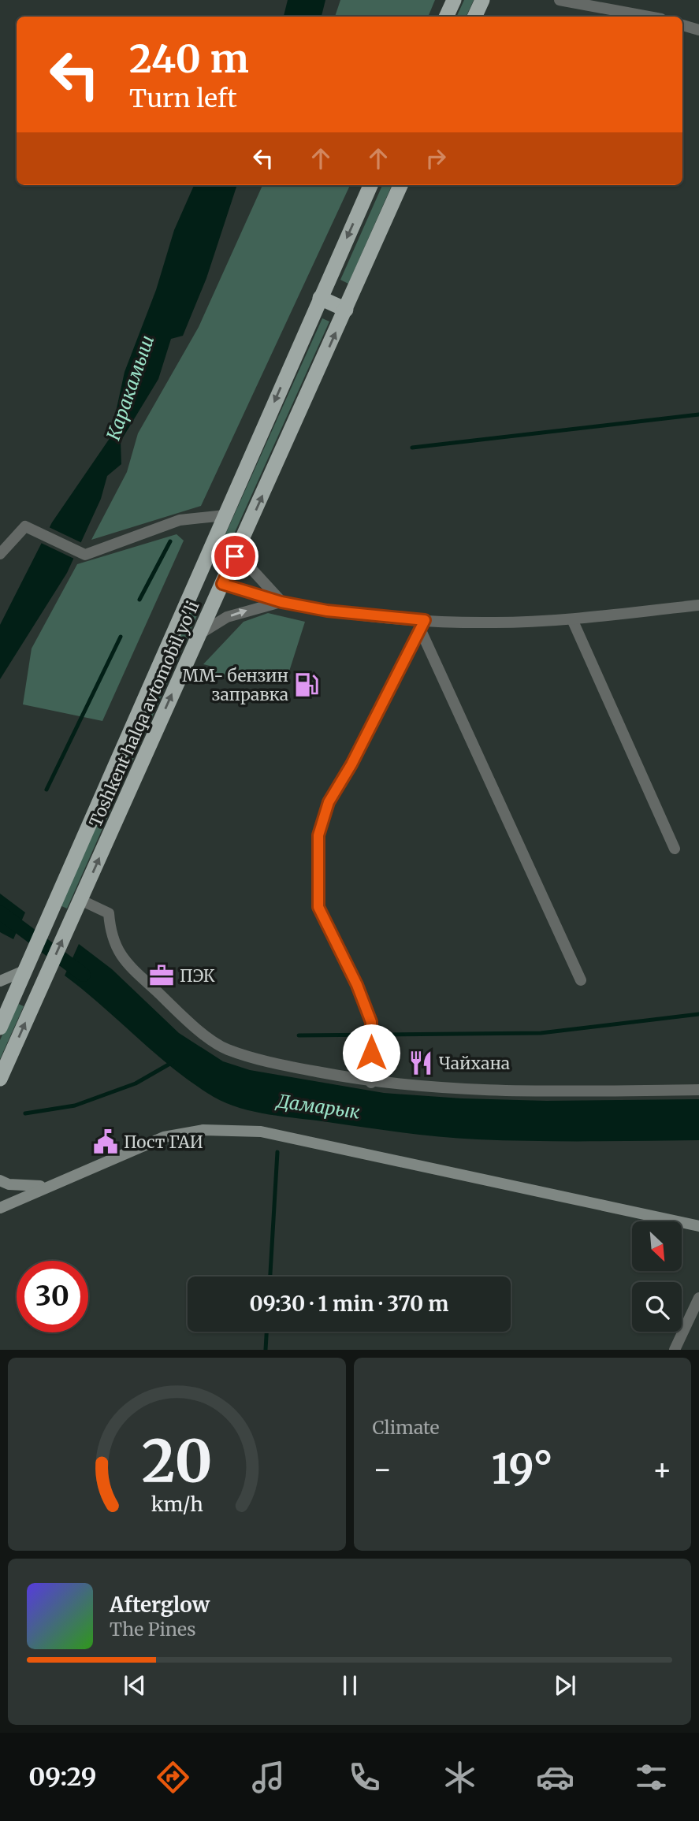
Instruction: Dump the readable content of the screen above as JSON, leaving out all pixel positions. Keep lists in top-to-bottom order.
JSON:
{
  "streets": {
    "highway": ["Toshkent halqa avtomobil yo'li"]
  },
  "water": ["Каракамыш", "Дамарык"],
  "places": {
    "fuel station": ["ММ- бензин заправка"],
    "office": ["ПЭК"],
    "restaurant": ["Чайхана"],
    "public building": ["Пост ГАИ"]
  },
  "north": "bottom right",
  "page": {
    "turn": ["240 m", "Turn left"],
    "limit": "30",
    "trip": "09:30 · 1 min · 370 m",
    "tile": "Climate",
    "heat": ["−", "19°", "+"],
    "song": ["Afterglow", "The Pines"],
    "tabs": "09:29",
    "gauge": ["20", "km/h"]
  }
}
